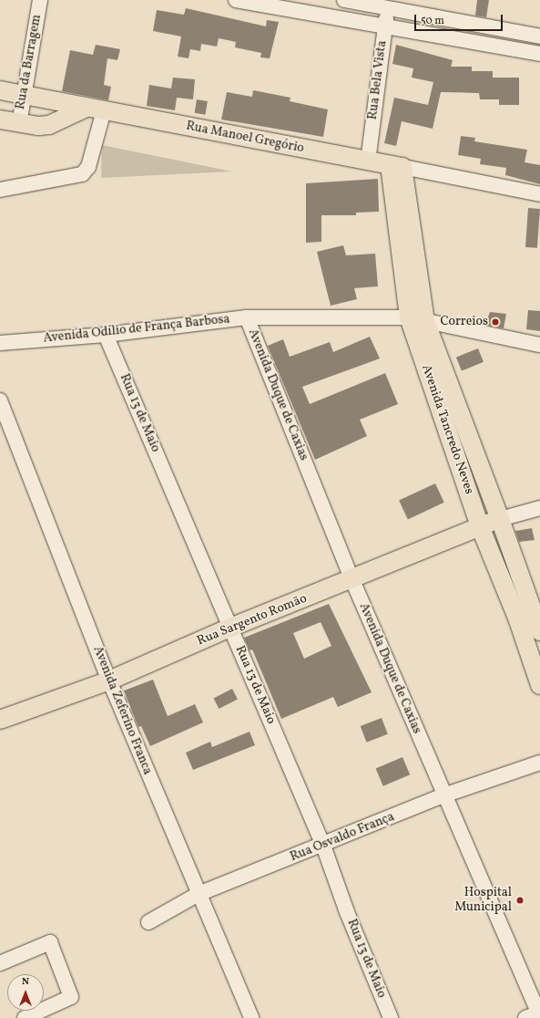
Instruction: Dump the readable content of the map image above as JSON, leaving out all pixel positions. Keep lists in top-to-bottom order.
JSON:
{
  "streets": {
    "main road": ["Rua Manoel Gregório", "Avenida Tancredo Neves", "Rua Sargento Romão"],
    "street": [
      "Rua da Barragem",
      "Rua Bela Vista",
      "Avenida Odílio de França Barbosa",
      "Avenida Duque de Caxias",
      "Rua 13 de Maio",
      "Avenida Zeferino Franca",
      "Rua Osvaldo França"
    ]
  },
  "crossings": [
    ["Rua da Barragem", "Rua Manoel Gregório"],
    ["Rua Bela Vista", "Rua Manoel Gregório"],
    ["Rua Manoel Gregório", "Avenida Tancredo Neves"],
    ["Avenida Odílio de França Barbosa", "Avenida Duque de Caxias"],
    ["Avenida Odílio de França Barbosa", "Rua 13 de Maio"],
    ["Avenida Odílio de França Barbosa", "Avenida Tancredo Neves"],
    ["Avenida Duque de Caxias", "Rua Sargento Romão"],
    ["Avenida Duque de Caxias", "Rua Osvaldo França"],
    ["Rua 13 de Maio", "Rua Sargento Romão"],
    ["Rua 13 de Maio", "Rua Osvaldo França"],
    ["Avenida Tancredo Neves", "Rua Sargento Romão"],
    ["Rua Sargento Romão", "Avenida Zeferino Franca"],
    ["Avenida Zeferino Franca", "Rua Osvaldo França"]
  ],
  "places": ["Correios", "Hospital Municipal"],
  "scale_bar": "50 m",
  "north": "top"
}
